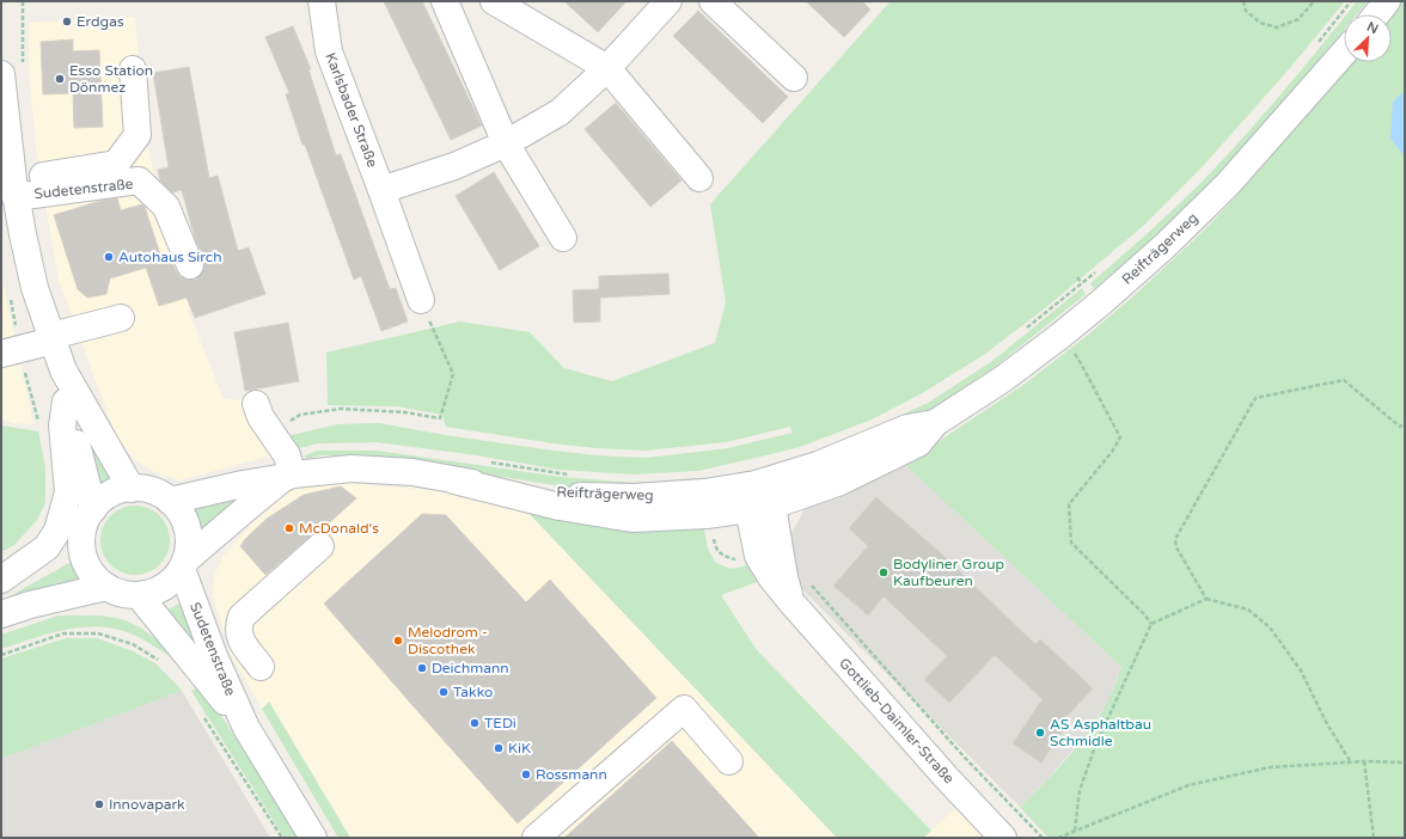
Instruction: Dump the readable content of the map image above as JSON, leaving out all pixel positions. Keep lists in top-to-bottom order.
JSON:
{
  "streets": {
    "street": [
      "Karlsbader Straße",
      "Sudetenstraße",
      "Reifträgerweg",
      "Gottlieb-Daimler-Straße"
    ]
  },
  "crossings": [
    ["Sudetenstraße", "Reifträgerweg"],
    ["Reifträgerweg", "Gottlieb-Daimler-Straße"]
  ],
  "places": [
    "Erdgas",
    "Esso Station Dönmez",
    "Autohaus Sirch",
    "McDonald's",
    "Bodyliner Group Kaufbeuren",
    "Melodrom - Discothek",
    "Deichmann",
    "Takko",
    "TEDi",
    "AS Asphaltbau Schmidle",
    "KiK",
    "Rossmann",
    "Innovapark"
  ],
  "north": "top right"
}
